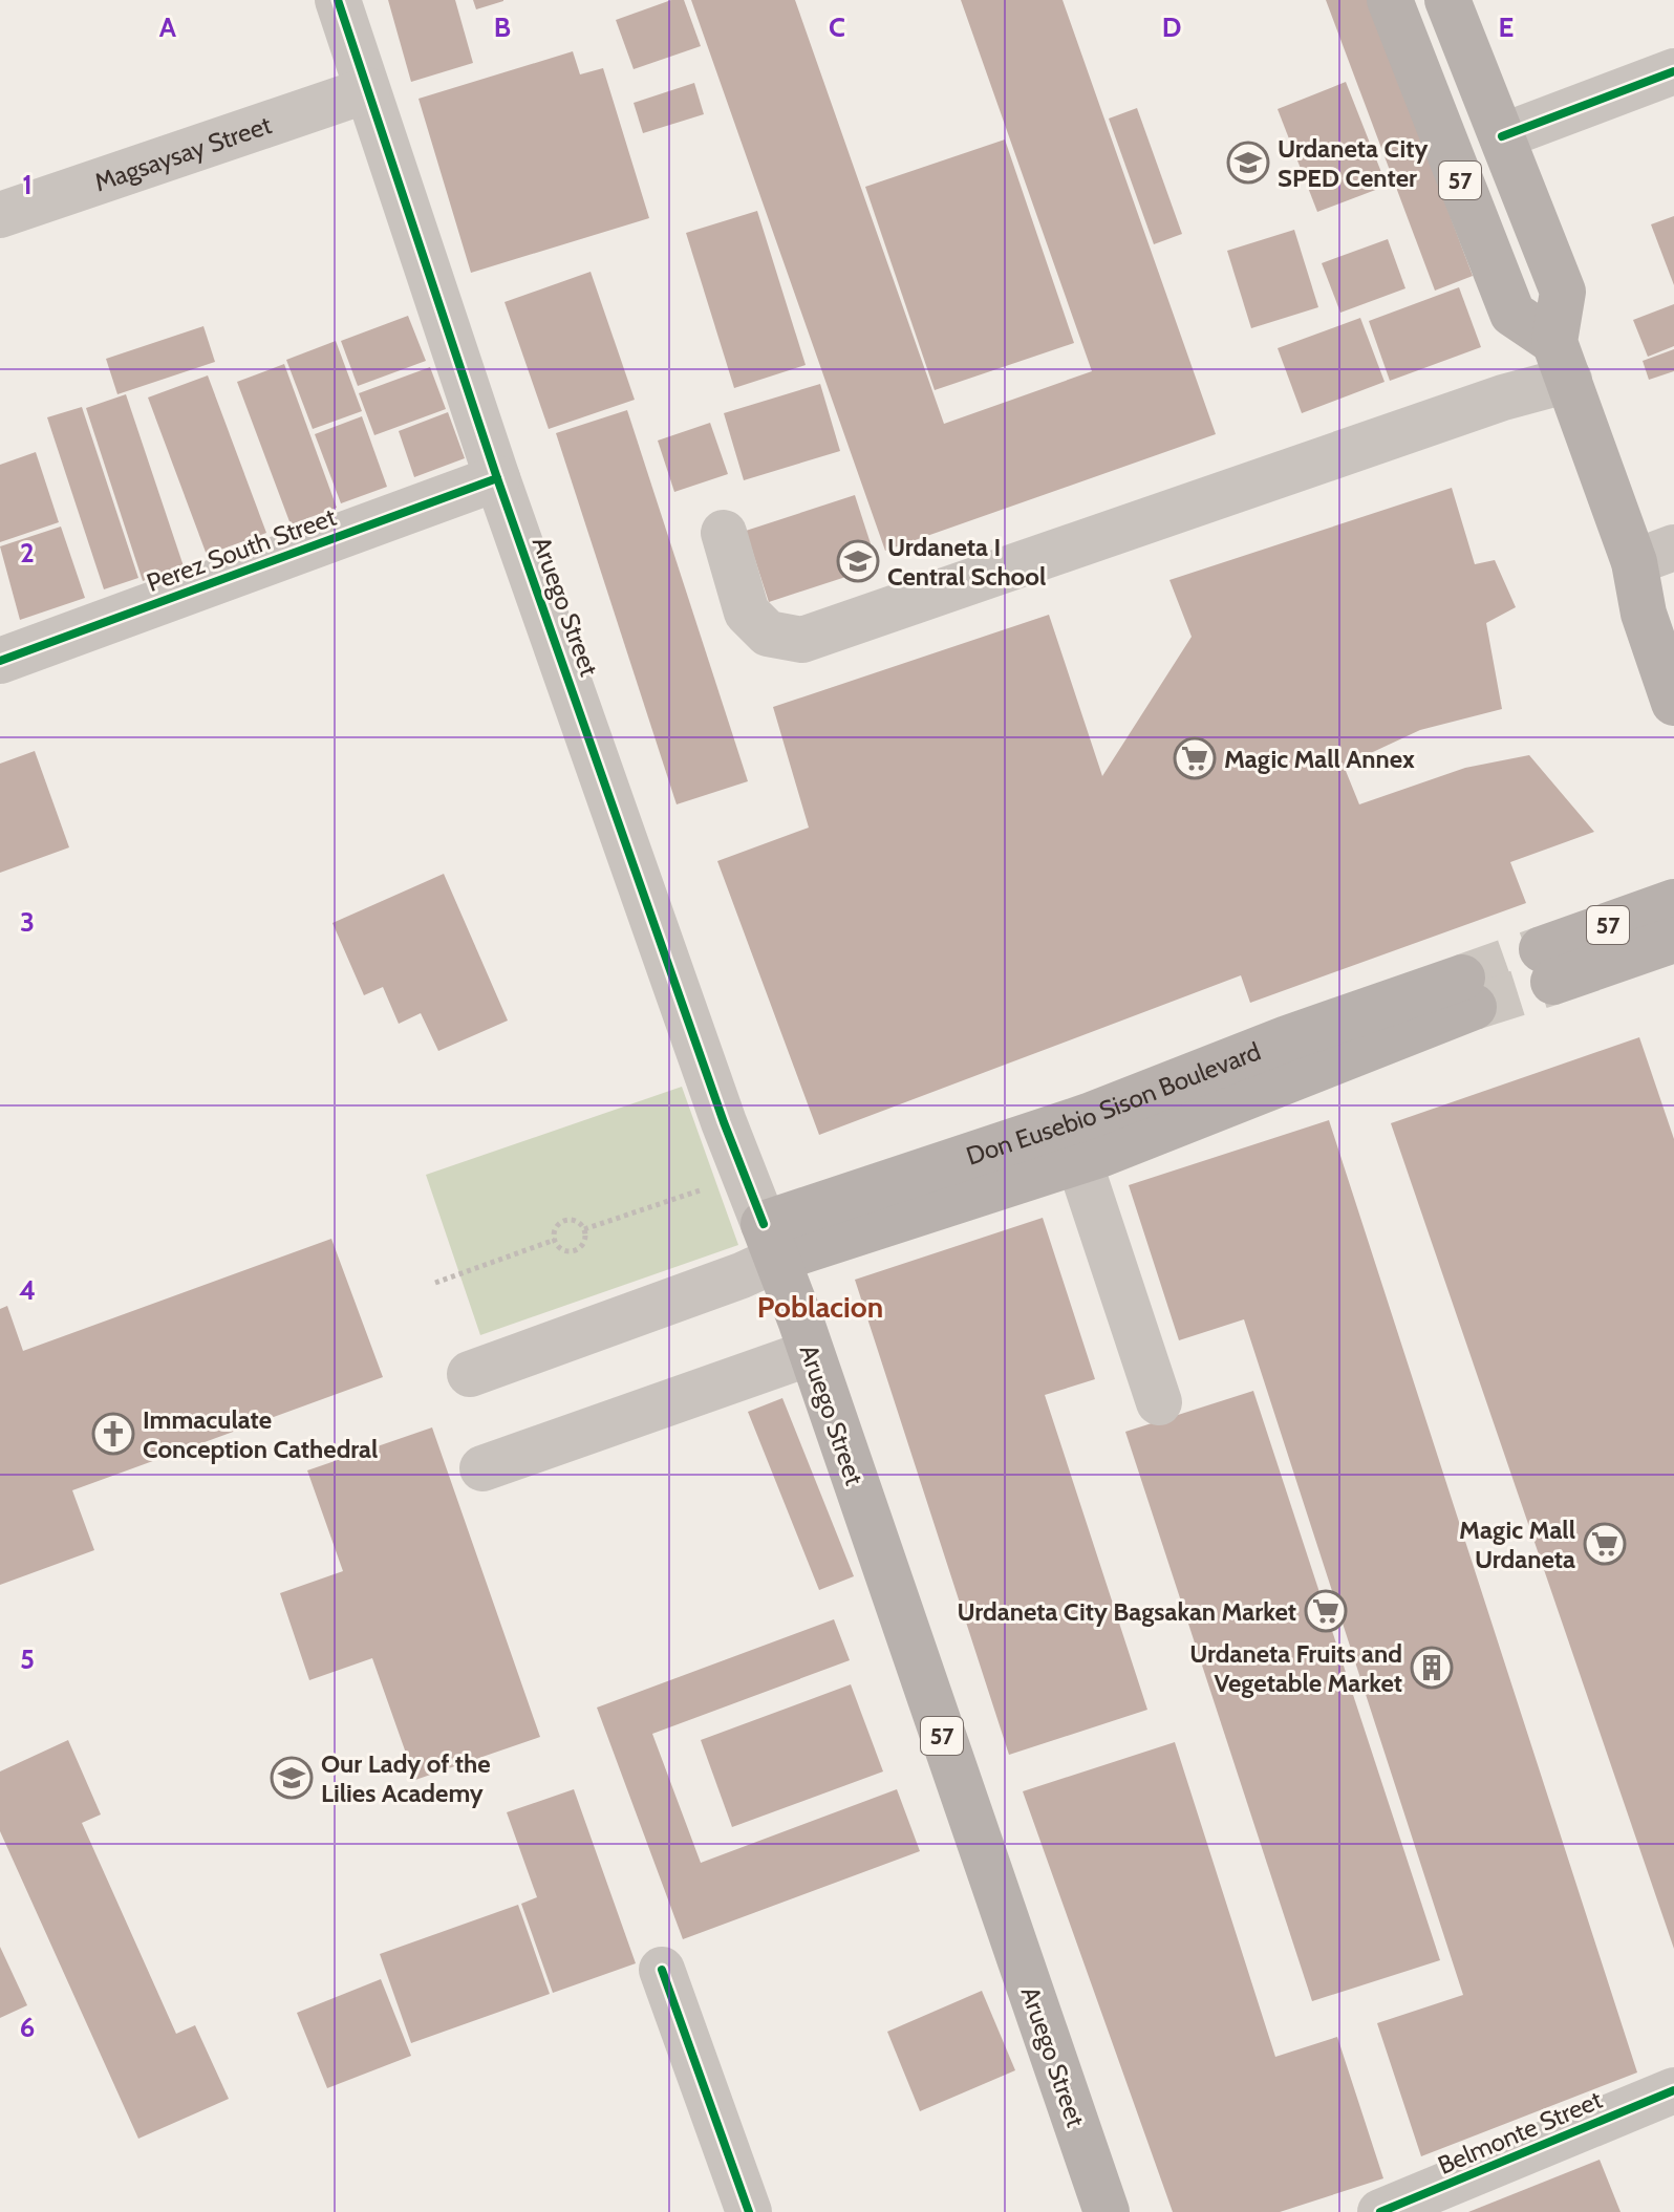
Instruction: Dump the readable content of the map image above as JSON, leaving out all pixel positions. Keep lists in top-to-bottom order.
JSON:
{
  "streets": {
    "main road": ["57", "Aruego Street", "Don Eusebio Sison Boulevard"],
    "street": ["Magsaysay Street", "Perez South Street", "Belmonte Street"]
  },
  "crossings": [
    ["Magsaysay Street", "Aruego Street"],
    ["Perez South Street", "Aruego Street"],
    ["Aruego Street", "Don Eusebio Sison Boulevard"]
  ],
  "districts": ["Poblacion"],
  "places": {
    "school or university": ["Urdaneta City SPED Center", "Urdaneta I Central School", "Our Lady of the Lilies Academy"],
    "supermarket": ["Magic Mall Annex", "Magic Mall Urdaneta", "Urdaneta City Bagsakan Market"],
    "church": ["Immaculate Conception Cathedral"],
    "building": ["Urdaneta Fruits and Vegetable Market"]
  },
  "grid": {
    "columns": [
      "A",
      "B",
      "C",
      "D",
      "E"
    ],
    "rows": [
      "1",
      "2",
      "3",
      "4",
      "5",
      "6"
    ]
  }
}
